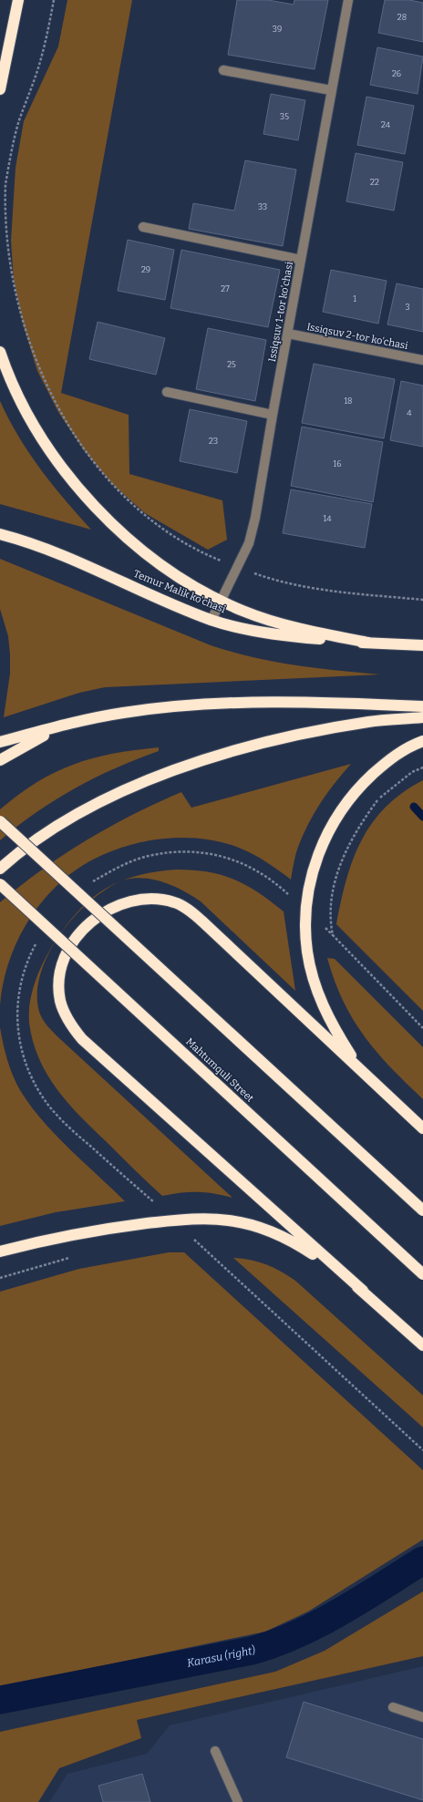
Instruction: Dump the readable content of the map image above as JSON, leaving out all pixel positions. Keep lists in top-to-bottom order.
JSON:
{
  "streets": {
    "highway": ["Temur Malik ko'chasi", "Mahtumquli Street"],
    "street": ["Issiqsuv 1-tor ko'chasi", "Issiqsuv 2-tor ko'chasi"]
  },
  "crossings": [
    ["Issiqsuv 1-tor ko'chasi", "Issiqsuv 2-tor ko'chasi"],
    ["Issiqsuv 1-tor ko'chasi", "Temur Malik ko'chasi"]
  ],
  "water": ["Karasu (right)"],
  "house_numbers": [
    "28",
    "39",
    "26",
    "35",
    "24",
    "22",
    "33",
    "29",
    "27",
    "1",
    "3",
    "25",
    "18",
    "4",
    "23",
    "16",
    "14"
  ]
}
